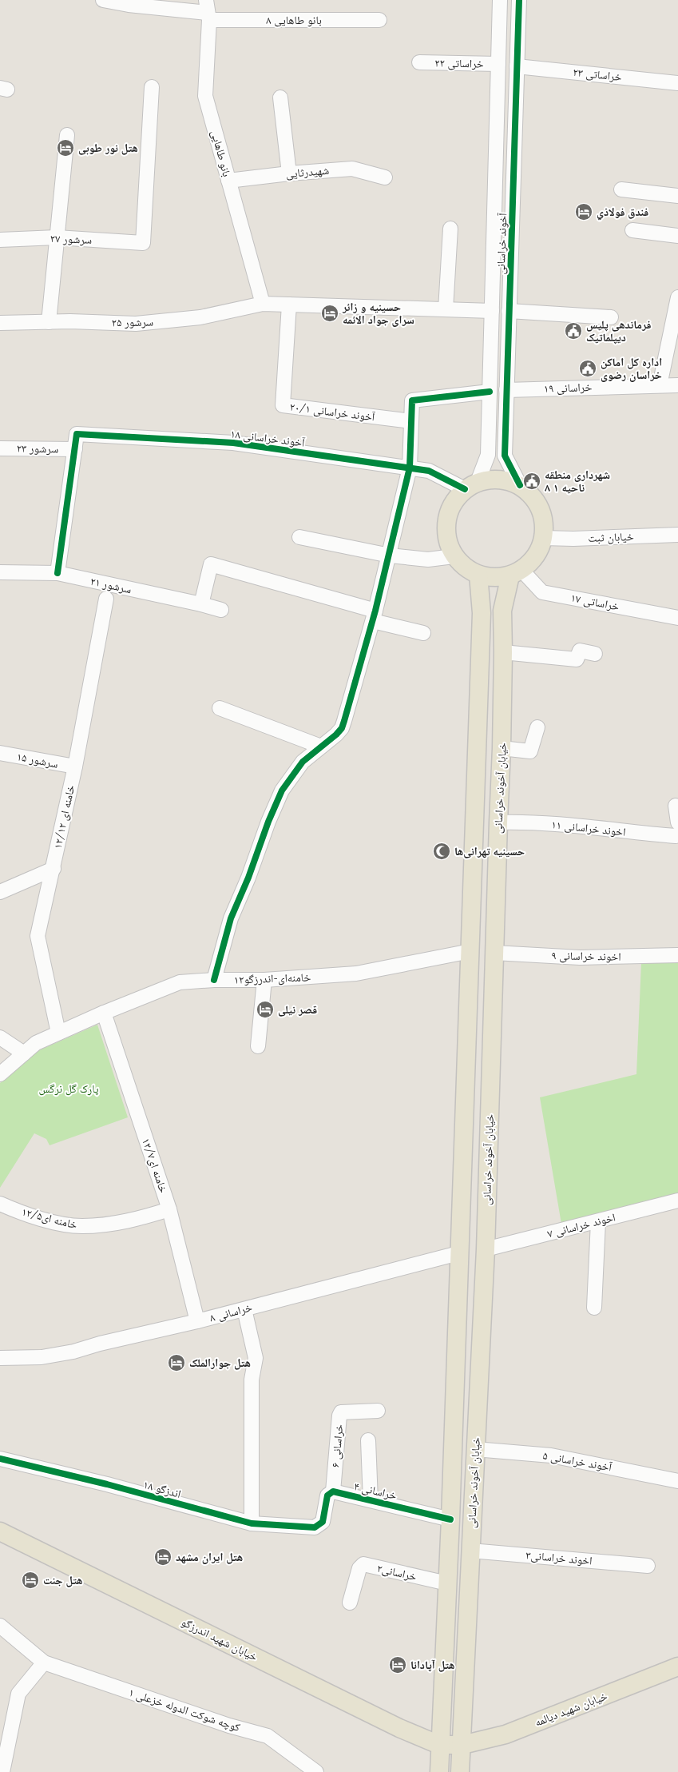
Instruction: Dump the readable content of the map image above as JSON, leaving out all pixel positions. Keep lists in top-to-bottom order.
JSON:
{
  "streets": {
    "main road": ["خیابان آخوند خراسانی", "خیابان شهید اندرزگو", "خیابان شهید دیالمه"],
    "street": [
      "بانو طاهایی ۸",
      "خراساتی ۲۲",
      "خراساتی ۲۳",
      "بانو طاهایی",
      "شهیدرثایی",
      "سرشور ۲۷",
      "آخوند خراسانی",
      "سرشور ۲۵",
      "خراسانی ۱۹",
      "آخوند خراسانی ۲۰/۱",
      "آخوند خراسانی ۱۸",
      "سرشور ۲۳",
      "خیابان ثبت",
      "سرشور ۲۱",
      "خراساتی ۱۷",
      "سرشور ۱۵",
      "خامنه ای ۱۲/۱۲",
      "اخوند خراسانی ۱۱",
      "اخوند خراسانی ۹",
      "خامنه‌ای-اندرزگو۱۲",
      "خامنه ای۱۲/۷",
      "خامنه ای۱۲/۵",
      "اخوند خراسانی ۷",
      "خراسانی ۸",
      "خراسانی ۶",
      "آخوند خراسانی ۵",
      "اندزگو ۱۸",
      "خراسانی ۴",
      "اخوند خراسانی۳",
      "خراسانی۲",
      "کوچه شوکت الدوله خزعلی ۱"
    ]
  },
  "crossings": [
    ["بانو طاهایی ۸", "بانو طاهایی"],
    ["خراساتی ۲۲", "آخوند خراسانی"],
    ["خراساتی ۲۳", "آخوند خراسانی"],
    ["بانو طاهایی", "شهیدرثایی"],
    ["بانو طاهایی", "سرشور ۲۵"],
    ["آخوند خراسانی", "خراسانی ۱۹"],
    ["آخوند خراسانی", "آخوند خراسانی ۱۸"],
    ["آخوند خراسانی", "خیابان ثبت"],
    ["آخوند خراسانی", "خراساتی ۱۷"],
    ["آخوند خراسانی", "خیابان آخوند خراسانی"],
    ["آخوند خراسانی ۱۸", "سرشور ۲۳"],
    ["آخوند خراسانی ۱۸", "خیابان ثبت"],
    ["آخوند خراسانی ۱۸", "خراساتی ۱۷"],
    ["آخوند خراسانی ۱۸", "خیابان آخوند خراسانی"],
    ["خیابان ثبت", "خراساتی ۱۷"],
    ["خیابان ثبت", "خیابان آخوند خراسانی"],
    ["خراساتی ۱۷", "خیابان آخوند خراسانی"],
    ["سرشور ۱۵", "خامنه ای ۱۲/۱۲"],
    ["خیابان آخوند خراسانی", "اخوند خراسانی ۱۱"],
    ["خیابان آخوند خراسانی", "اخوند خراسانی ۹"],
    ["خیابان آخوند خراسانی", "خامنه‌ای-اندرزگو۱۲"],
    ["خیابان آخوند خراسانی", "اخوند خراسانی ۷"],
    ["خیابان آخوند خراسانی", "خراسانی ۸"],
    ["خیابان آخوند خراسانی", "آخوند خراسانی ۵"],
    ["خیابان آخوند خراسانی", "خراسانی ۴"],
    ["خیابان آخوند خراسانی", "اخوند خراسانی۳"],
    ["خیابان آخوند خراسانی", "خراسانی۲"],
    ["خیابان آخوند خراسانی", "خیابان شهید اندرزگو"],
    ["خیابان آخوند خراسانی", "خیابان شهید دیالمه"],
    ["خامنه ای ۱۲/۱۲", "خامنه‌ای-اندرزگو۱۲"],
    ["خامنه‌ای-اندرزگو۱۲", "خامنه ای۱۲/۷"],
    ["خامنه ای۱۲/۷", "خامنه ای۱۲/۵"],
    ["خامنه ای۱۲/۷", "خراسانی ۸"],
    ["خراسانی ۶", "اندزگو ۱۸"],
    ["خراسانی ۶", "خراسانی ۴"],
    ["اندزگو ۱۸", "خراسانی ۴"],
    ["خیابان شهید اندرزگو", "خیابان شهید دیالمه"]
  ],
  "parks": ["پارک گل نرگس"],
  "places": {
    "hotel": [
      "هتل نور طوبی",
      "فندق فولاذي",
      "حسینیه و زائر سرای جواد الائمه",
      "قصر نیلی",
      "هتل جوارالملک",
      "هتل ایران مشهد",
      "هتل جنت",
      "هتل آپادانا"
    ],
    "public building": ["فرماندهی پلیس دیپلماتیک", "اداره کل اماکن خراسان رضوی", "شهرداری منطقه ۸ ناحیه ۱"],
    "mosque": ["حسینیه تهرانی‌ها"]
  }
}
